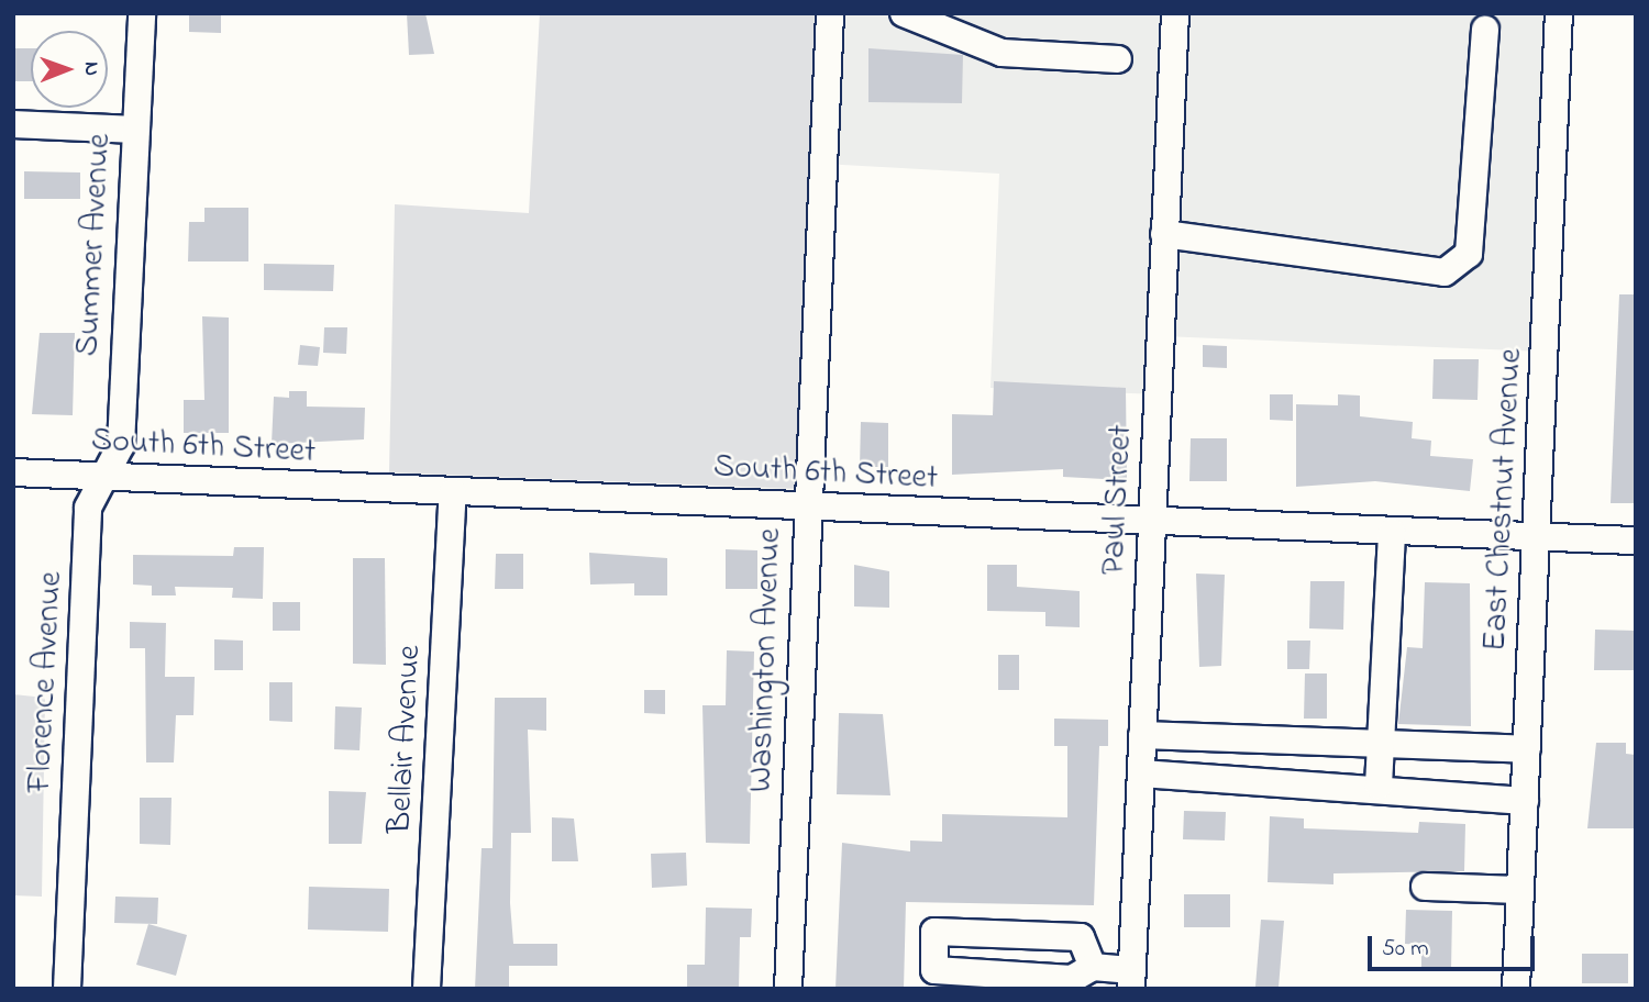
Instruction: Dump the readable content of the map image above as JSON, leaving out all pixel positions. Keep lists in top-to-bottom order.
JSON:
{
  "streets": {
    "street": [
      "Summer Avenue",
      "South 6th Street",
      "Paul Street",
      "East Chestnut Avenue",
      "Washington Avenue",
      "Florence Avenue",
      "Bellair Avenue"
    ]
  },
  "crossings": [
    ["Summer Avenue", "South 6th Street"],
    ["Summer Avenue", "Florence Avenue"],
    ["South 6th Street", "Paul Street"],
    ["South 6th Street", "East Chestnut Avenue"],
    ["South 6th Street", "Washington Avenue"],
    ["South 6th Street", "Florence Avenue"],
    ["South 6th Street", "Bellair Avenue"]
  ],
  "scale_bar": "50 m",
  "north": "right"
}
